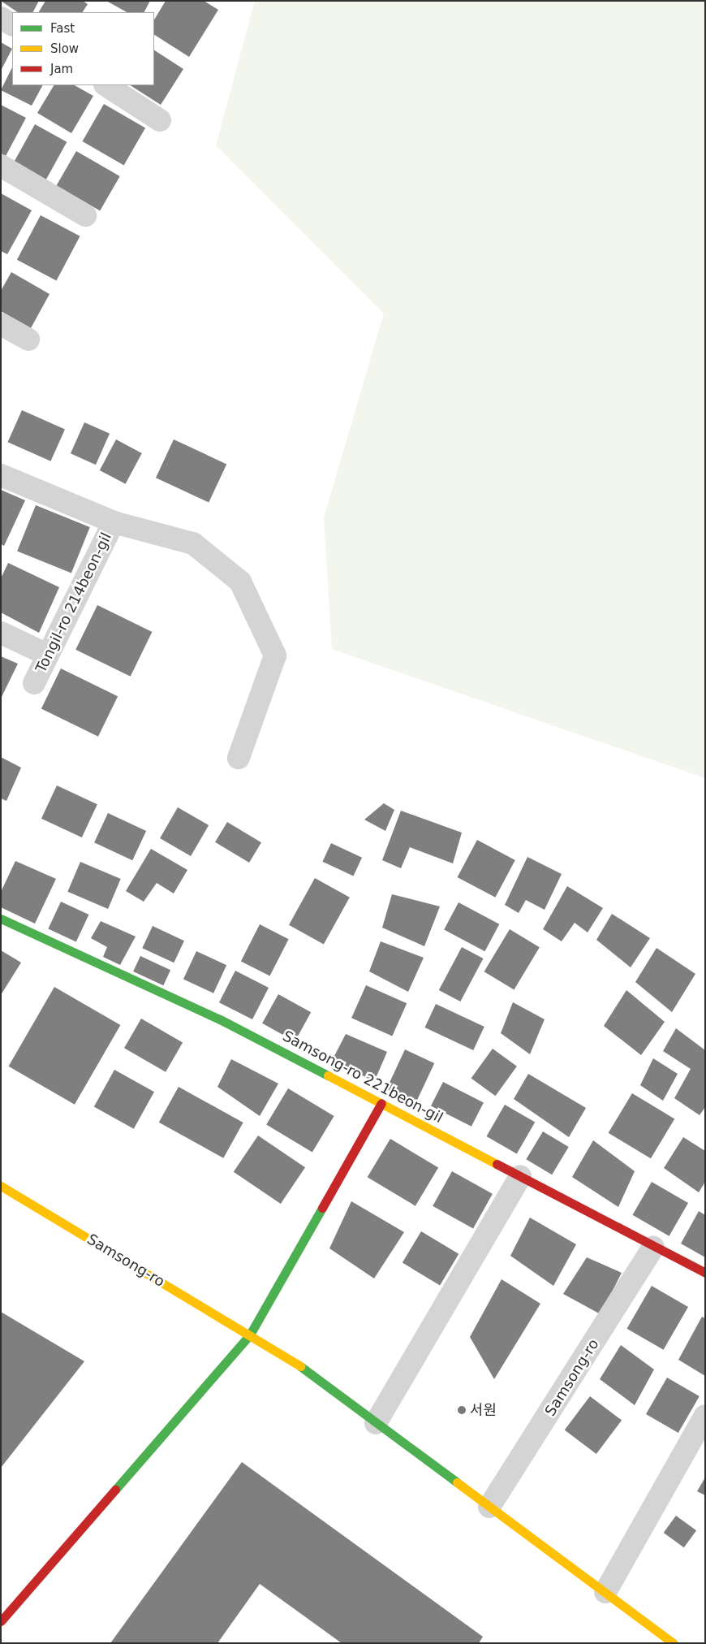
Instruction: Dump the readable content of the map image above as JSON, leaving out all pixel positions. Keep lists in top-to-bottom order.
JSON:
{
  "streets": {
    "street": ["Tongil-ro 214beon-gil", "Samsong-ro 221beon-gil", "Samsong-ro"]
  },
  "crossings": [
    ["Samsong-ro 221beon-gil", "Samsong-ro"]
  ],
  "places": ["서원"],
  "legend": ["Fast", "Slow", "Jam"]
}
